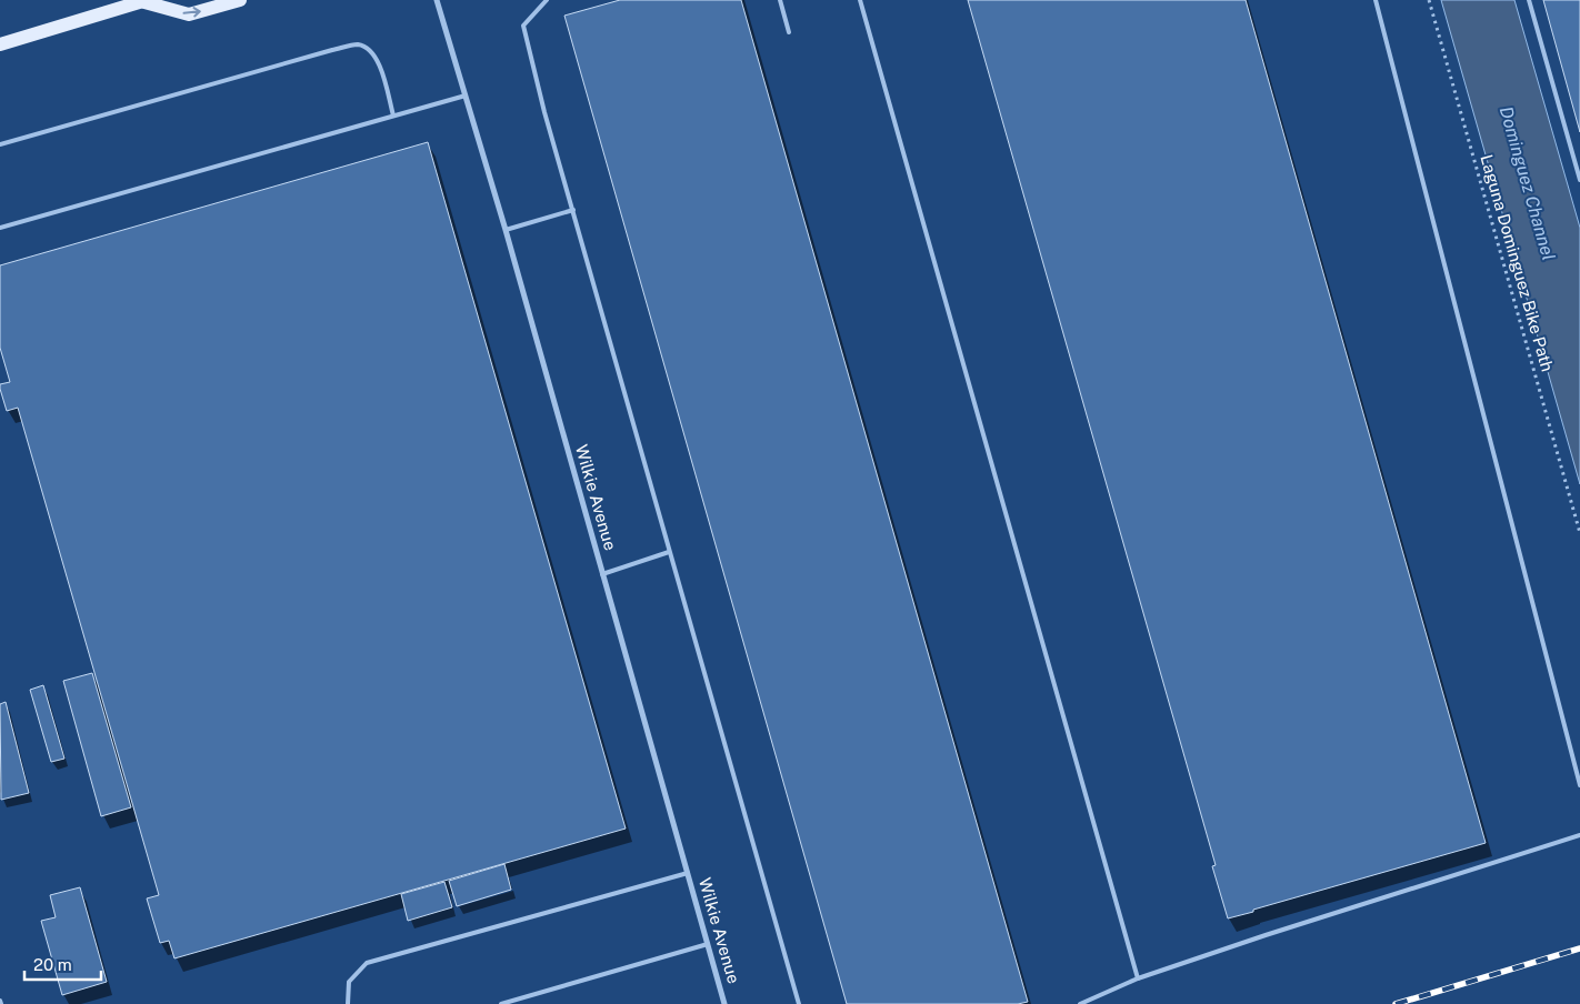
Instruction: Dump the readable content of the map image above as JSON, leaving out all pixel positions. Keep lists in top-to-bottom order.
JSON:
{
  "streets": {
    "street": ["Wilkie Avenue"],
    "path": ["Laguna Dominguez Bike Path"]
  },
  "water": ["Dominguez Channel"],
  "scale_bar": "20 m"
}
